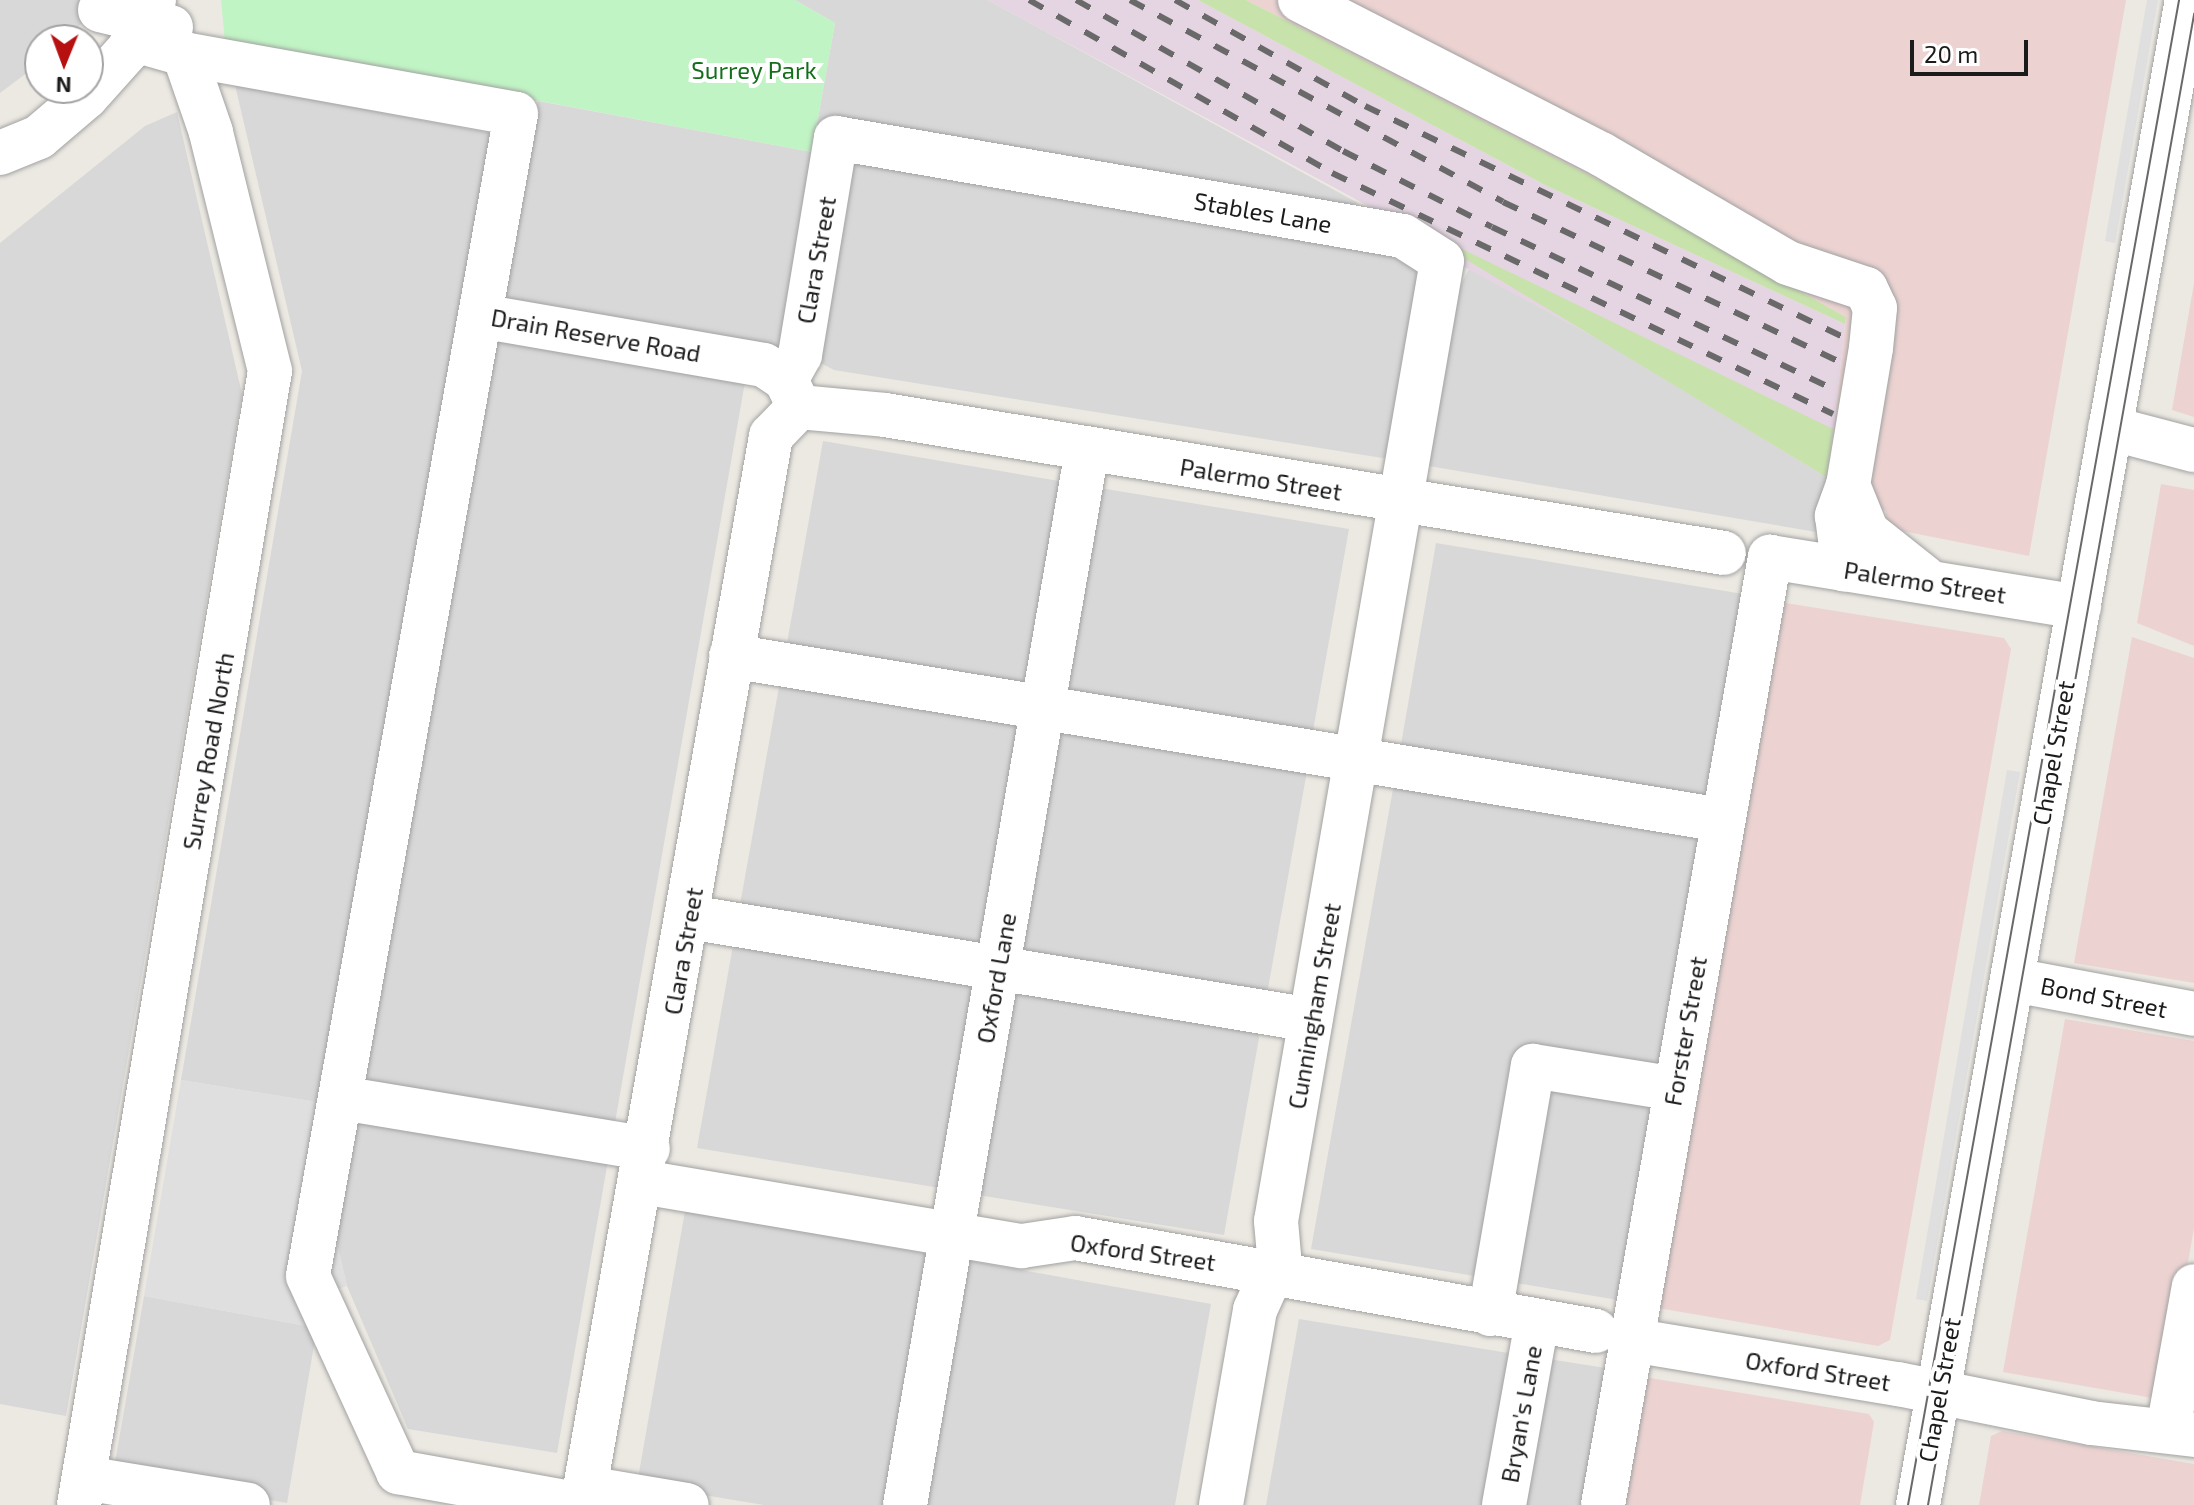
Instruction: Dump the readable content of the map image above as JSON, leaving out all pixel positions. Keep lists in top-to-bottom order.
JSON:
{
  "streets": {
    "street": [
      "Stables Lane",
      "Clara Street",
      "Drain Reserve Road",
      "Palermo Street",
      "Surrey Road North",
      "Chapel Street",
      "Oxford Lane",
      "Bond Street",
      "Cunningham Street",
      "Forster Street",
      "Oxford Street",
      "Bryan's Lane"
    ]
  },
  "crossings": [
    ["Stables Lane", "Clara Street"],
    ["Stables Lane", "Palermo Street"],
    ["Stables Lane", "Cunningham Street"],
    ["Clara Street", "Drain Reserve Road"],
    ["Clara Street", "Palermo Street"],
    ["Clara Street", "Oxford Street"],
    ["Drain Reserve Road", "Palermo Street"],
    ["Drain Reserve Road", "Surrey Road North"],
    ["Palermo Street", "Chapel Street"],
    ["Palermo Street", "Oxford Lane"],
    ["Palermo Street", "Cunningham Street"],
    ["Palermo Street", "Forster Street"],
    ["Chapel Street", "Bond Street"],
    ["Chapel Street", "Oxford Street"],
    ["Oxford Lane", "Oxford Street"],
    ["Cunningham Street", "Oxford Street"],
    ["Forster Street", "Oxford Street"],
    ["Oxford Street", "Bryan's Lane"]
  ],
  "parks": ["Surrey Park"],
  "scale_bar": "20 m",
  "north": "bottom"
}
